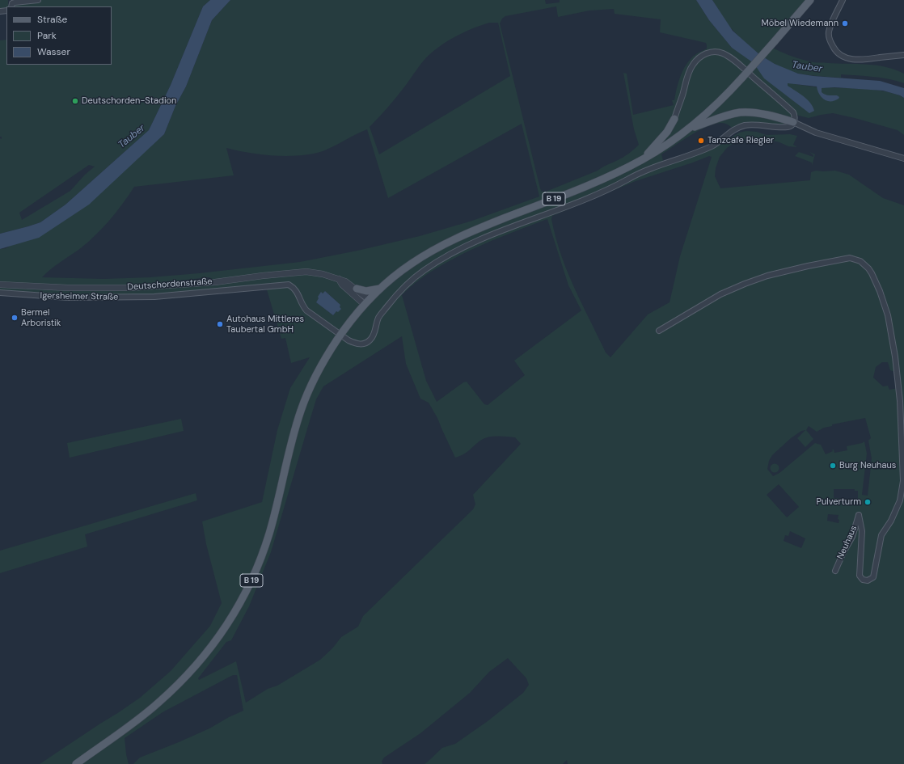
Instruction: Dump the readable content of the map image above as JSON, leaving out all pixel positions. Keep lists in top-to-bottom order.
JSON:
{
  "streets": {
    "main road": ["B 19"],
    "street": ["Deutschordenstraße", "Igersheimer Straße", "Neuhaus"]
  },
  "crossings": [
    ["B 19", "Deutschordenstraße"]
  ],
  "water": ["Tauber"],
  "places": [
    "Möbel Wiedemann",
    "Deutschorden-Stadion",
    "Tanzcafe Riegler",
    "Bermel Arboristik",
    "Autohaus Mittleres Taubertal GmbH",
    "Burg Neuhaus",
    "Pulverturm"
  ],
  "legend": ["Straße", "Park", "Wasser"]
}
